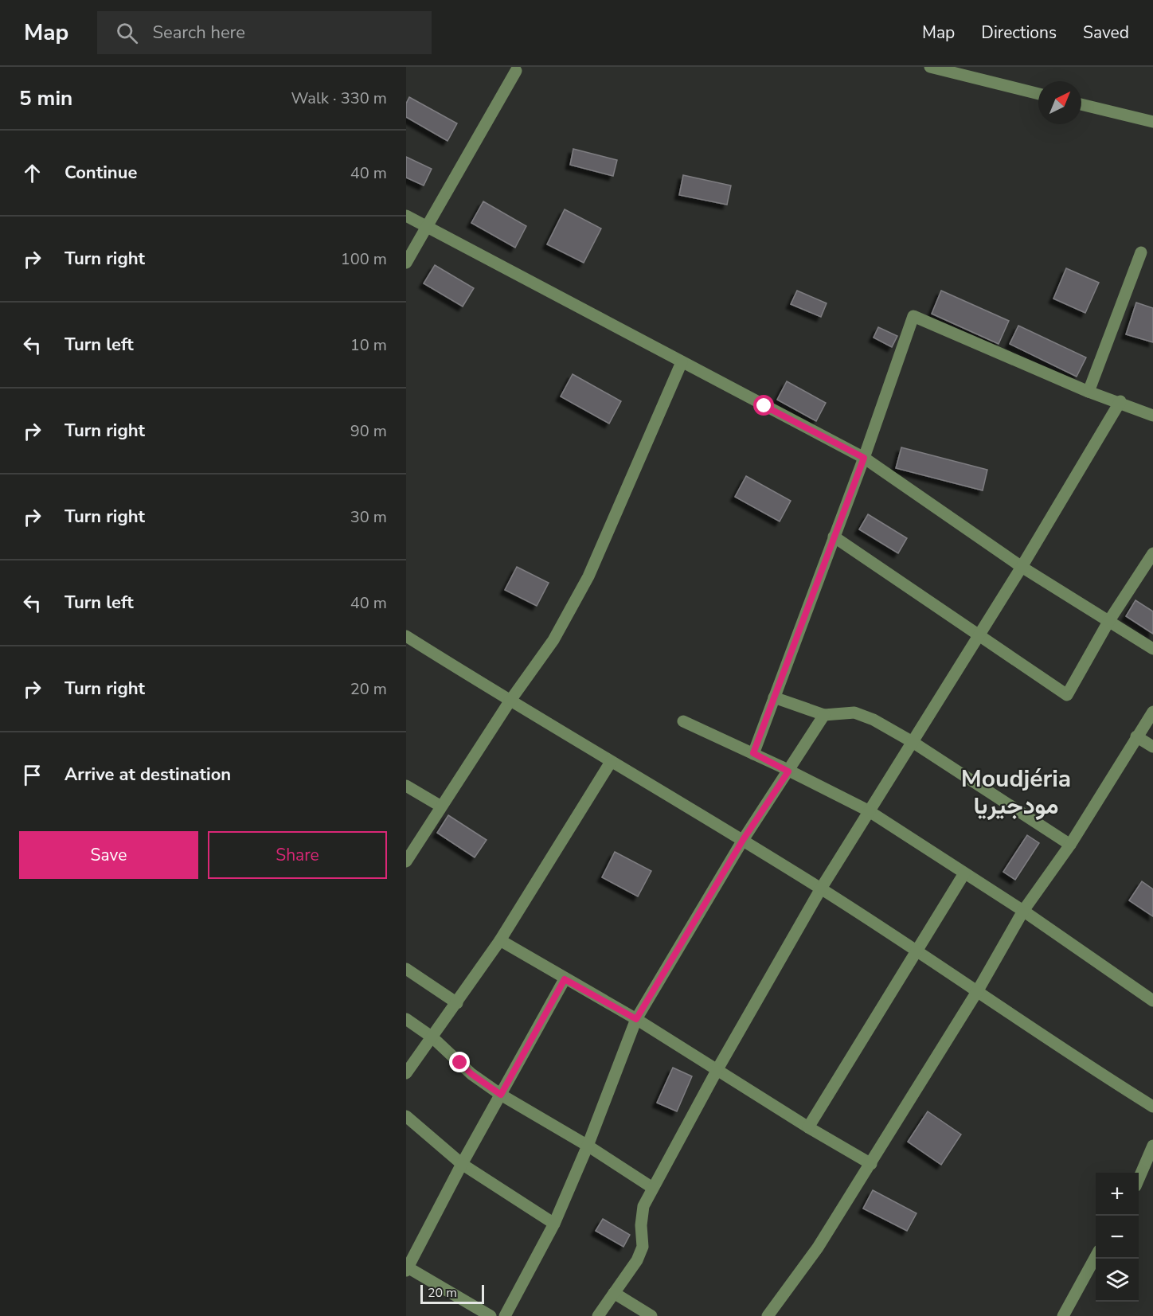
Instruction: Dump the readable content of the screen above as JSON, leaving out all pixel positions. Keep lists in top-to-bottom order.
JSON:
{
  "districts": ["Moudjéria مودجيريا"],
  "scale_bar": "20 m",
  "north": "top right",
  "page": {
    "header": "Map",
    "search": "Search here",
    "nav": ["Map", "Directions", "Saved"],
    "heading": ["5 min", "Walk · 330 m"],
    "list": [
      ["Continue", "40 m"],
      ["Turn right", "100 m"],
      ["Turn left", "10 m"],
      ["Turn right", "90 m"],
      ["Turn right", "30 m"],
      ["Turn left", "40 m"],
      ["Turn right", "20 m"],
      "Arrive at destination"
    ],
    "buttons": ["Save", "Share"],
    "map_buttons": ["+", "−"],
    "scale": "20 m"
  }
}
